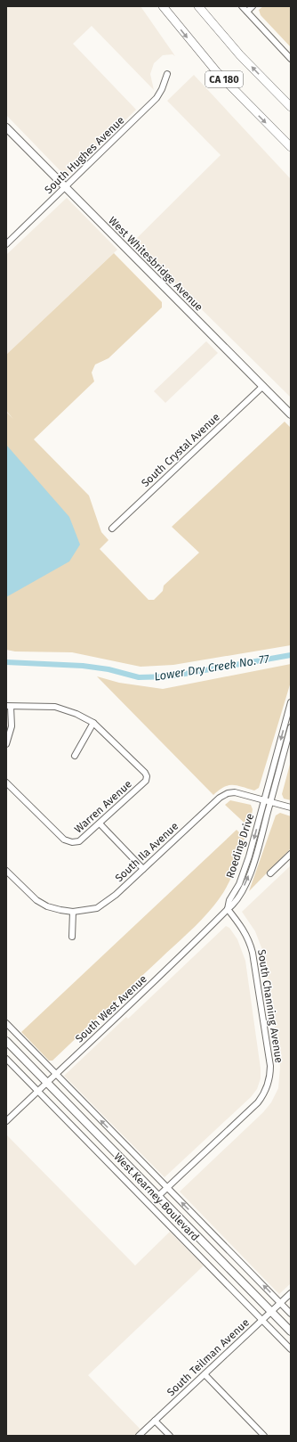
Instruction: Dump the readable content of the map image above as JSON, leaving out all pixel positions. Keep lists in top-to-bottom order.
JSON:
{
  "streets": {
    "highway": ["CA 180"],
    "main road": ["West Whitesbridge Avenue", "West Kearney Boulevard"],
    "street": [
      "South Hughes Avenue",
      "South Crystal Avenue",
      "Warren Avenue",
      "Roeding Drive",
      "South Ila Avenue",
      "South Channing Avenue",
      "South West Avenue",
      "South Teilman Avenue"
    ]
  },
  "crossings": [
    ["South Hughes Avenue", "West Whitesbridge Avenue"],
    ["West Whitesbridge Avenue", "South Crystal Avenue"],
    ["Roeding Drive", "South Ila Avenue"],
    ["Roeding Drive", "South Channing Avenue"],
    ["Roeding Drive", "South West Avenue"],
    ["South Channing Avenue", "South West Avenue"],
    ["South Channing Avenue", "West Kearney Boulevard"],
    ["South West Avenue", "West Kearney Boulevard"],
    ["West Kearney Boulevard", "South Teilman Avenue"]
  ],
  "water": ["Lower Dry Creek No. 77"]
}
